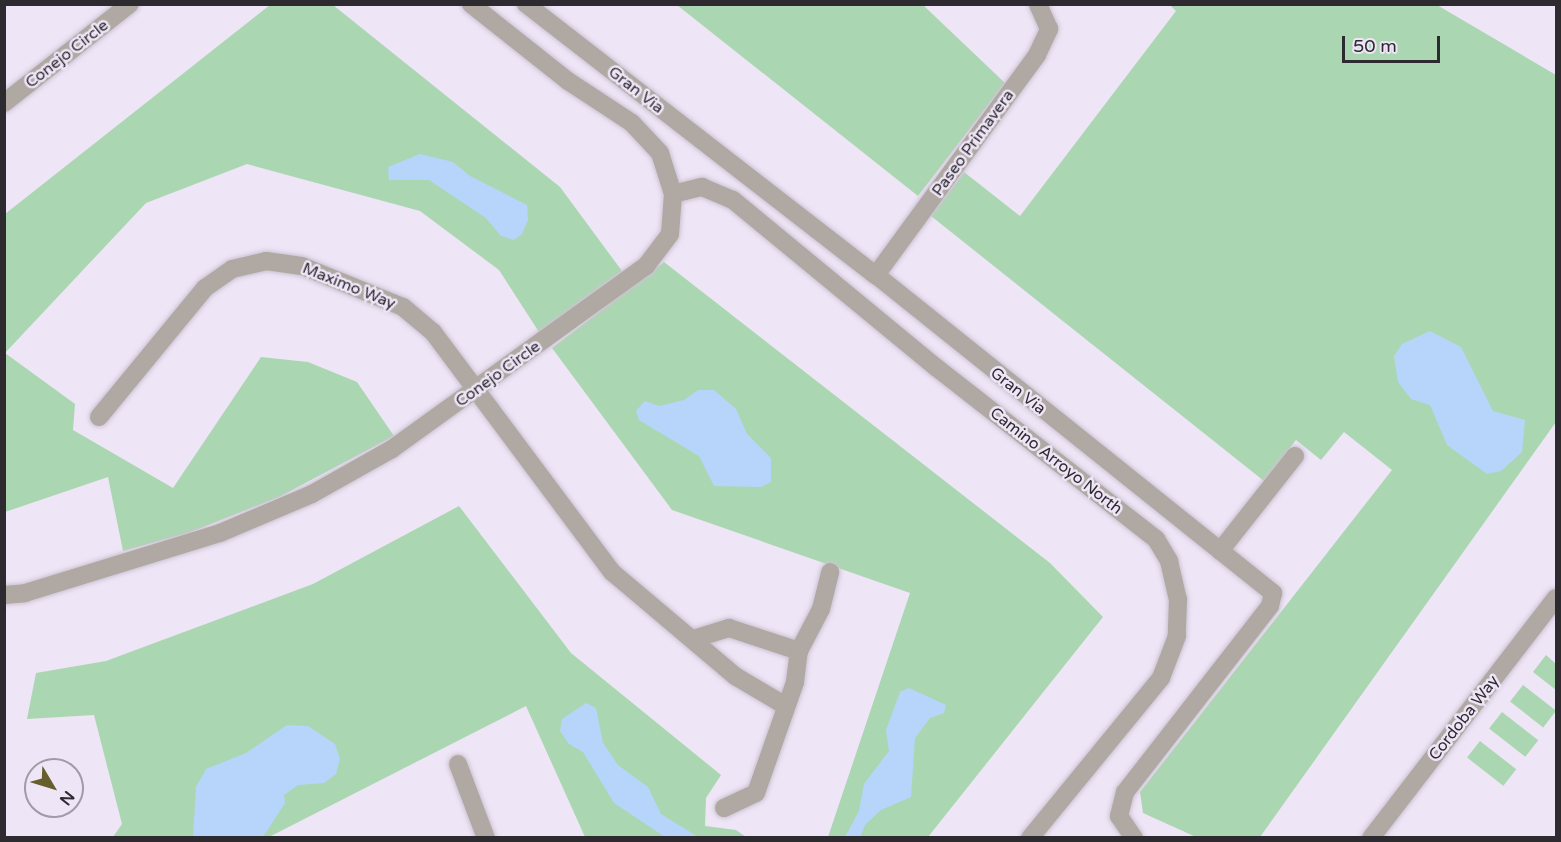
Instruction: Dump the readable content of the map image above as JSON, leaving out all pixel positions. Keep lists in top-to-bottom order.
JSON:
{
  "streets": {
    "street": [
      "Conejo Circle",
      "Gran Via",
      "Paseo Primavera",
      "Maximo Way",
      "Camino Arroyo North",
      "Cordoba Way"
    ]
  },
  "crossings": [
    ["Conejo Circle", "Maximo Way"],
    ["Conejo Circle", "Camino Arroyo North"],
    ["Gran Via", "Paseo Primavera"]
  ],
  "scale_bar": "50 m",
  "north": "bottom right"
}
